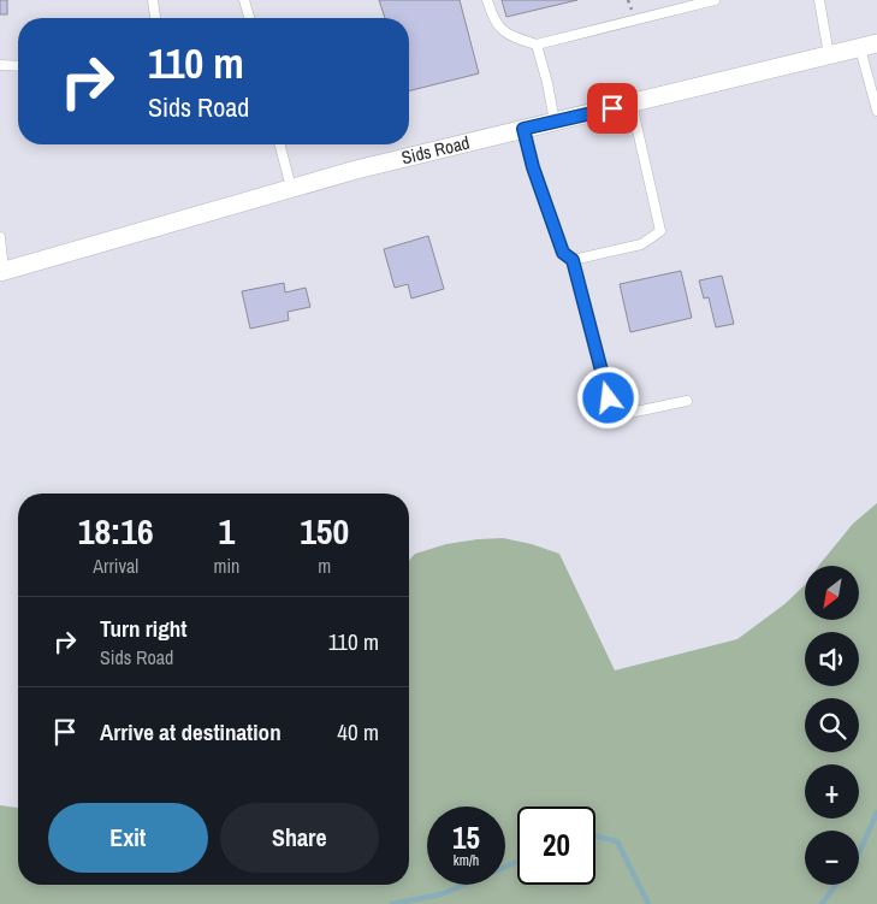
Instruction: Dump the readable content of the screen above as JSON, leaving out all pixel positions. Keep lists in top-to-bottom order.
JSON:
{
  "streets": {
    "street": ["Sids Road"]
  },
  "north": "bottom left",
  "page": {
    "turn": ["110 m", "Sids Road"],
    "eta": [
      "18:16",
      "Arrival",
      "1",
      "min",
      "150",
      "m"
    ],
    "map_buttons": ["+", "−"],
    "list": [
      {
        "name": "Turn right",
        "note": "Sids Road",
        "value": "110 m"
      },
      {
        "name": "Arrive at destination",
        "value": "40 m"
      }
    ],
    "buttons": ["Exit", "Share"],
    "speed": "15 km/h",
    "limit": "20"
  }
}
